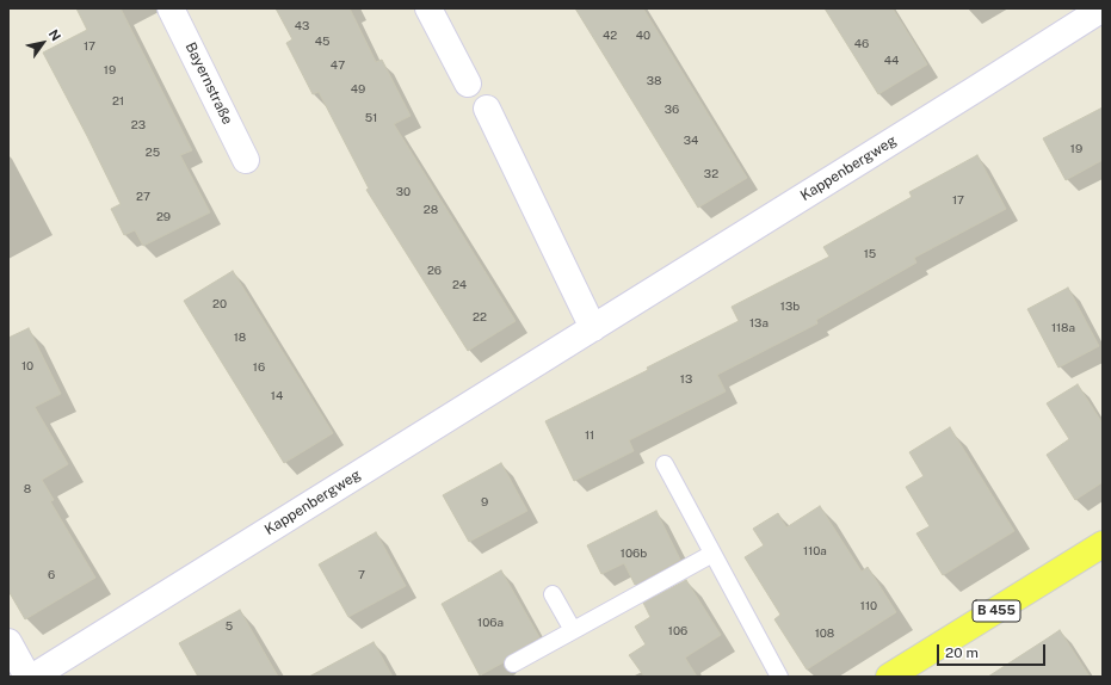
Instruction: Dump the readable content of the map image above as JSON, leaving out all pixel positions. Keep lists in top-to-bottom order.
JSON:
{
  "streets": {
    "main road": ["B 455"],
    "street": ["Bayernstraße", "Kappenbergweg"]
  },
  "house_numbers": [
    "43",
    "42",
    "40",
    "45",
    "46",
    "17",
    "44",
    "47",
    "19",
    "38",
    "49",
    "21",
    "36",
    "51",
    "23",
    "34",
    "19",
    "25",
    "32",
    "30",
    "27",
    "17",
    "28",
    "29",
    "15",
    "26",
    "24",
    "20",
    "13b",
    "22",
    "13a",
    "118a",
    "18",
    "10",
    "16",
    "13",
    "14",
    "11",
    "8",
    "9",
    "110a",
    "106b",
    "6",
    "7",
    "110",
    "106a",
    "5",
    "106",
    "108"
  ],
  "scale_bar": "20 m",
  "north": "top right"
}
